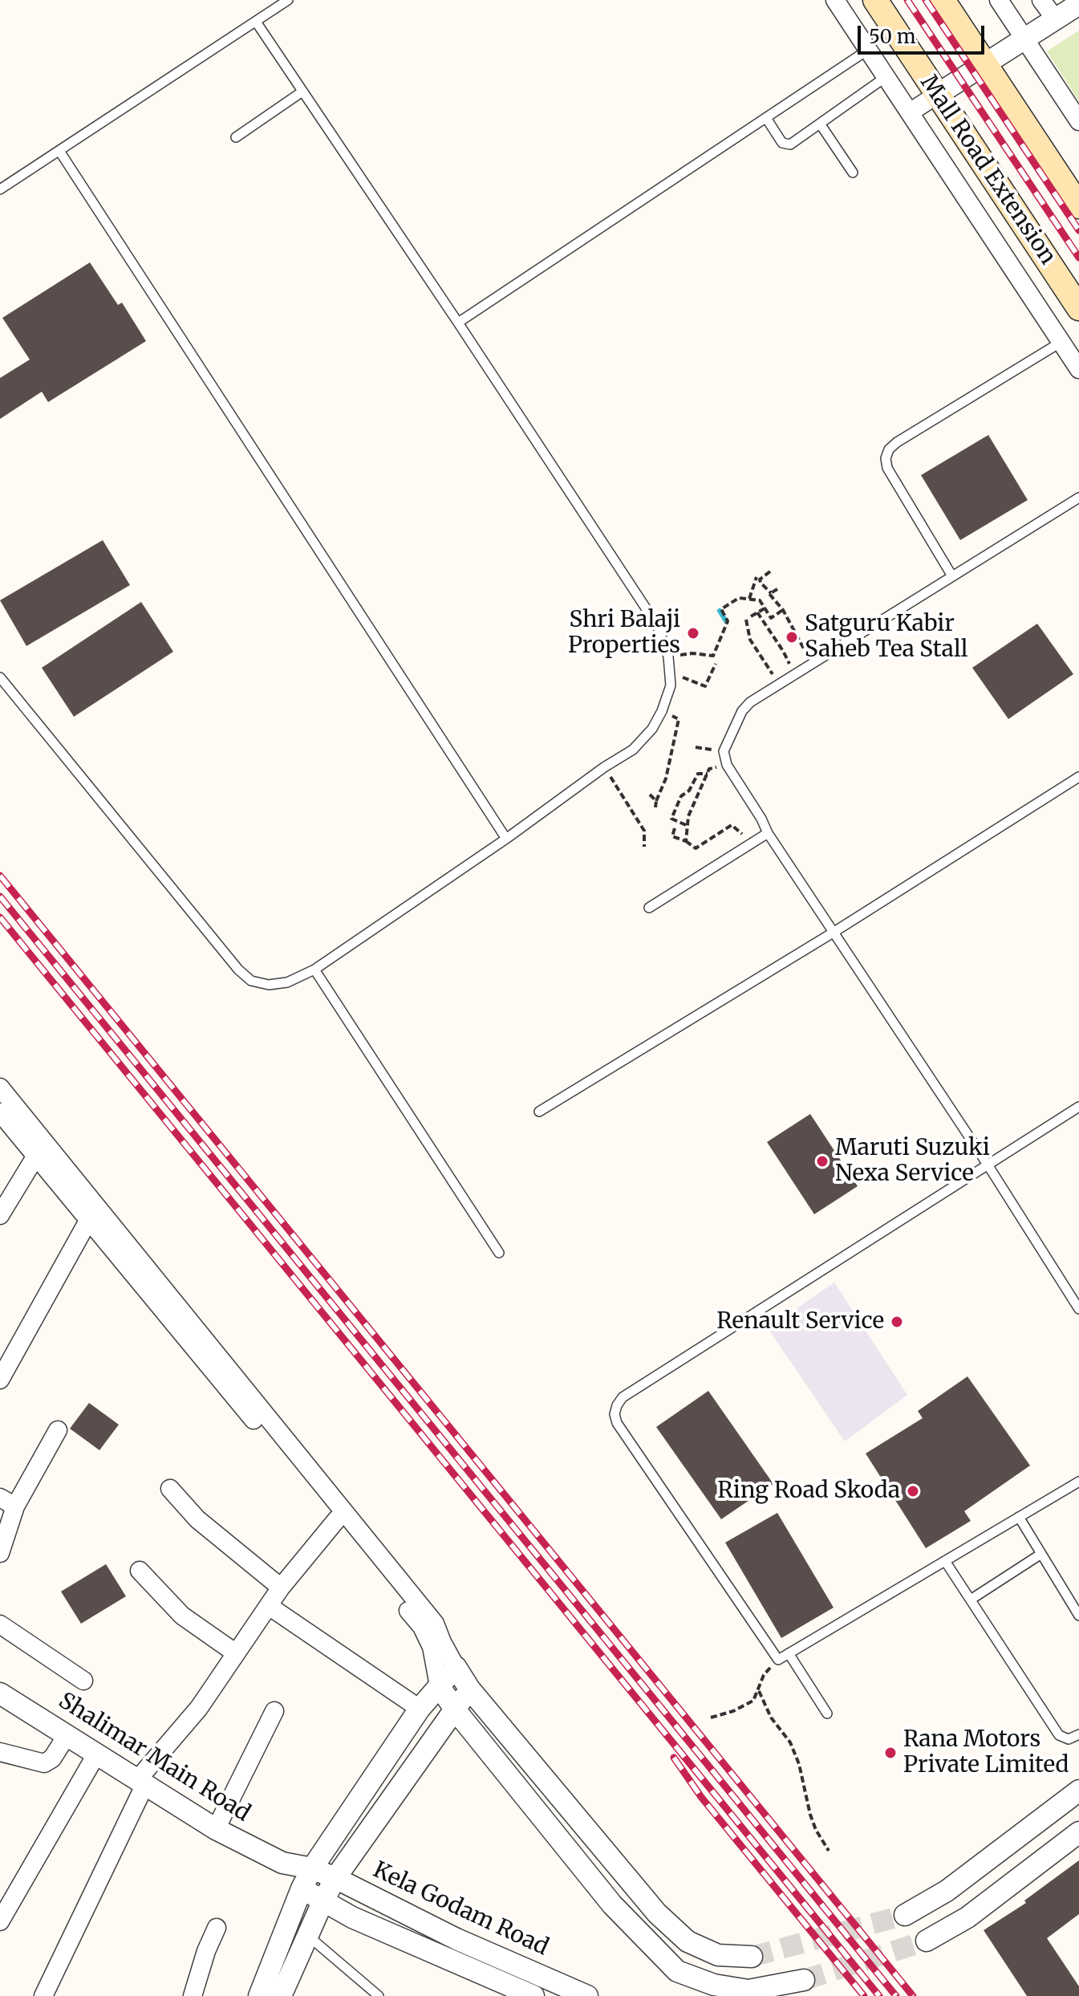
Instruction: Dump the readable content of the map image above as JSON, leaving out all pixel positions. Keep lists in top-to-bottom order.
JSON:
{
  "streets": {
    "main road": ["Mall Road Extension"],
    "street": ["Shalimar Main Road", "Kela Godam Road"]
  },
  "crossings": [
    ["Shalimar Main Road", "Kela Godam Road"]
  ],
  "places": [
    "Shri Balaji Properties",
    "Satguru Kabir Saheb Tea Stall",
    "Maruti Suzuki Nexa Service",
    "Renault Service",
    "Ring Road Skoda",
    "Rana Motors Private Limited"
  ],
  "scale_bar": "50 m"
}
